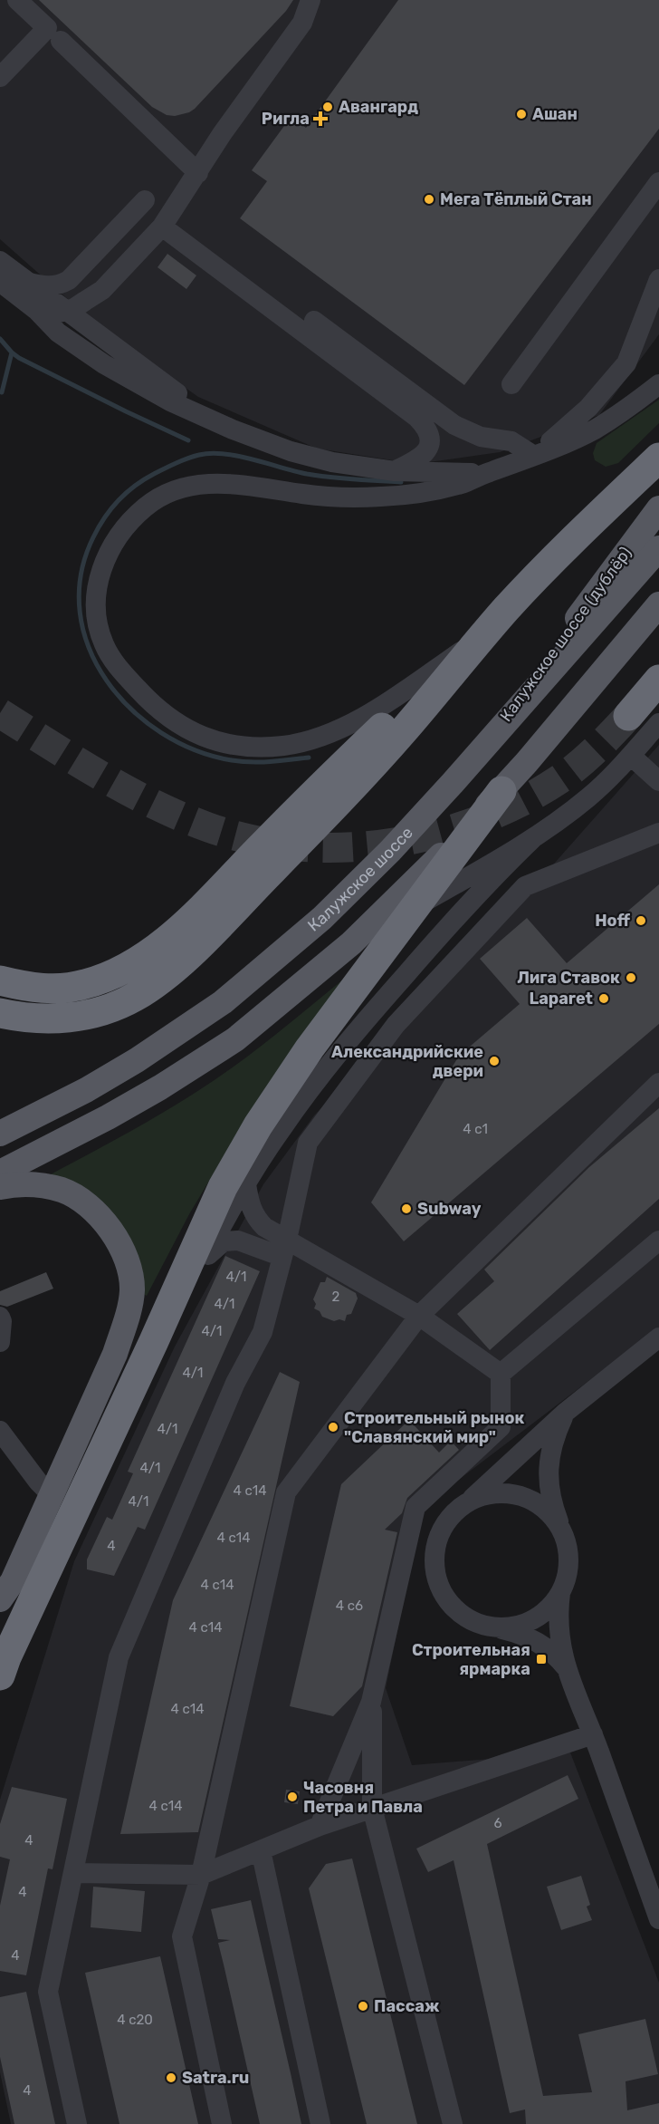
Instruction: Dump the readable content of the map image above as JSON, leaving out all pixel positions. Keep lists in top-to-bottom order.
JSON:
{
  "streets": {
    "main road": ["Калужское шоссе (дублёр)", "Калужское шоссе"]
  },
  "crossings": [
    ["Калужское шоссе (дублёр)", "Калужское шоссе"]
  ],
  "places": {
    "other": [
      "Авангард",
      "Ашан",
      "Мега Тёплый Cтан",
      "Hoff",
      "Лига Ставок",
      "Laparet",
      "Александрийские двери",
      "Subway",
      "Строительный рынок \"Славянский мир\"",
      "Часовня Петра и Павла",
      "Пассаж",
      "Satra.ru"
    ],
    "health": ["Ригла"],
    "transit": ["Строительная ярмарка"]
  },
  "house_numbers": [
    "4 с1",
    "4/1",
    "2",
    "4/1",
    "4/1",
    "4/1",
    "4/1",
    "4/1",
    "4 c14",
    "4/1",
    "4 c14",
    "4",
    "4 c14",
    "4 с6",
    "4 c14",
    "4 c14",
    "4 c14",
    "6",
    "4",
    "4",
    "4",
    "4 с20",
    "4"
  ]
}
